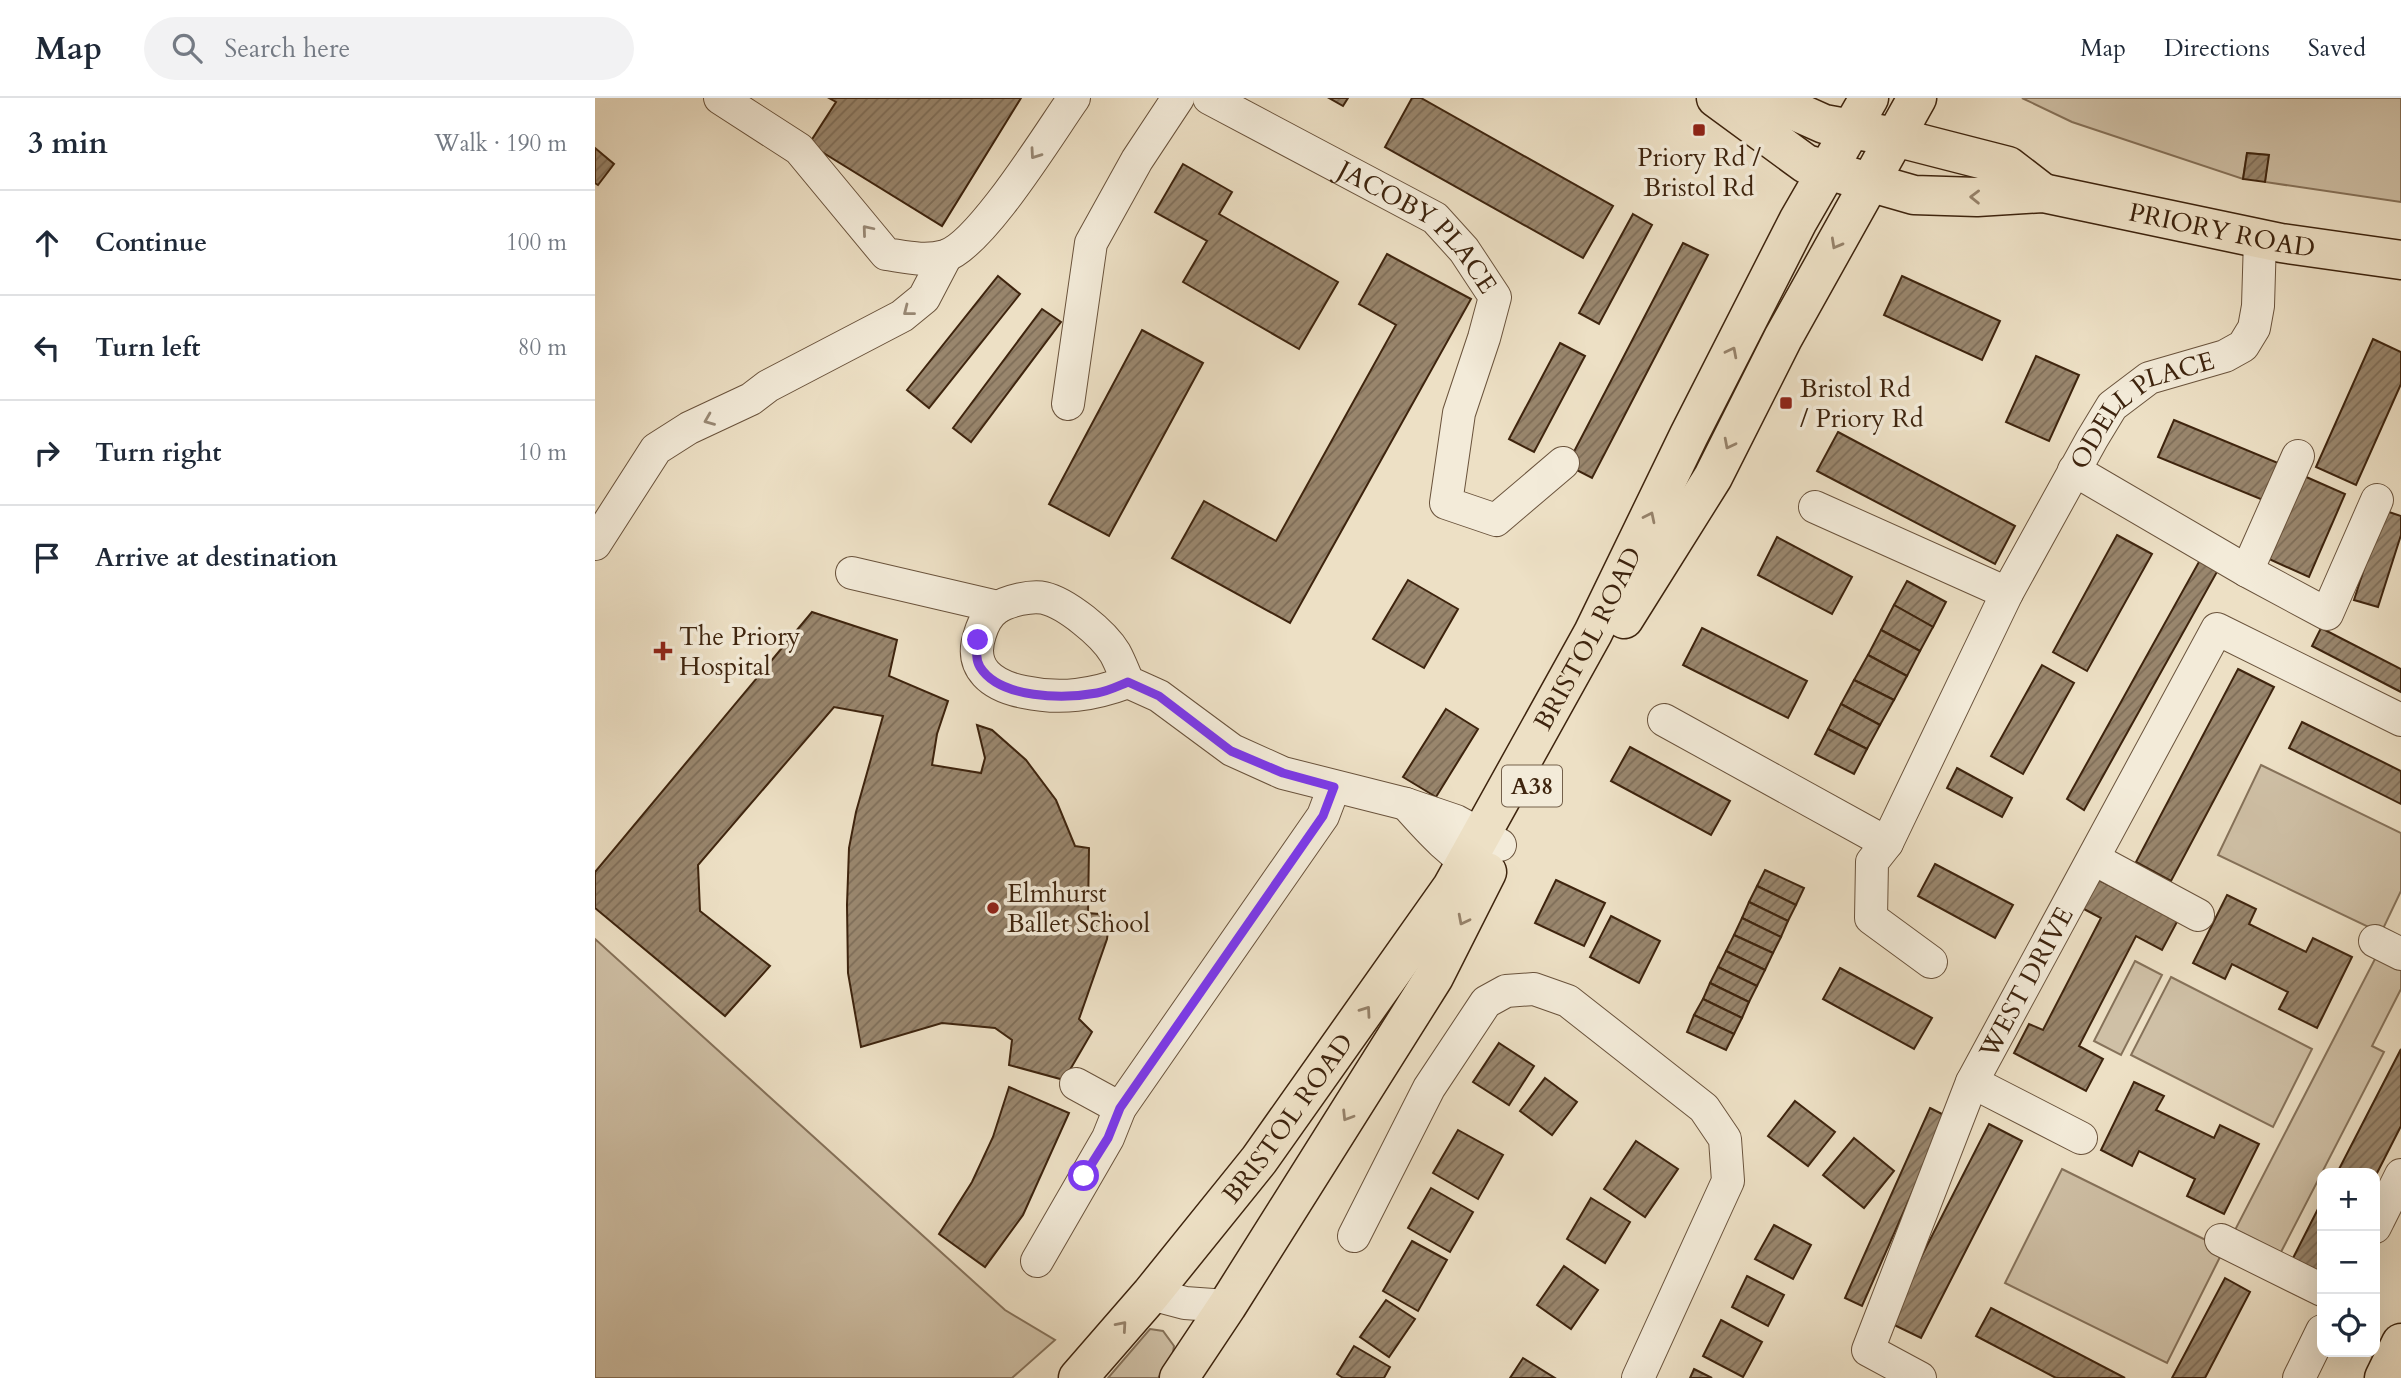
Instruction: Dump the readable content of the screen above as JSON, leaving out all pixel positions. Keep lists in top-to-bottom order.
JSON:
{
  "streets": {
    "main road": ["PRIORY ROAD", "BRISTOL ROAD", "A38"],
    "street": ["JACOBY PLACE", "ODELL PLACE", "WEST DRIVE"]
  },
  "crossings": [
    ["PRIORY ROAD", "ODELL PLACE"],
    ["PRIORY ROAD", "BRISTOL ROAD"]
  ],
  "places": {
    "transit": ["Priory Rd / Bristol Rd", "Bristol Rd / Priory Rd"],
    "health": ["The Priory Hospital"],
    "other": ["Elmhurst Ballet School"]
  },
  "page": {
    "header": "Map",
    "search": "Search here",
    "nav": ["Map", "Directions", "Saved"],
    "heading": ["3 min", "Walk · 190 m"],
    "list": [
      ["Continue", "100 m"],
      ["Turn left", "80 m"],
      ["Turn right", "10 m"],
      "Arrive at destination"
    ],
    "map_buttons": ["+", "−"]
  }
}
